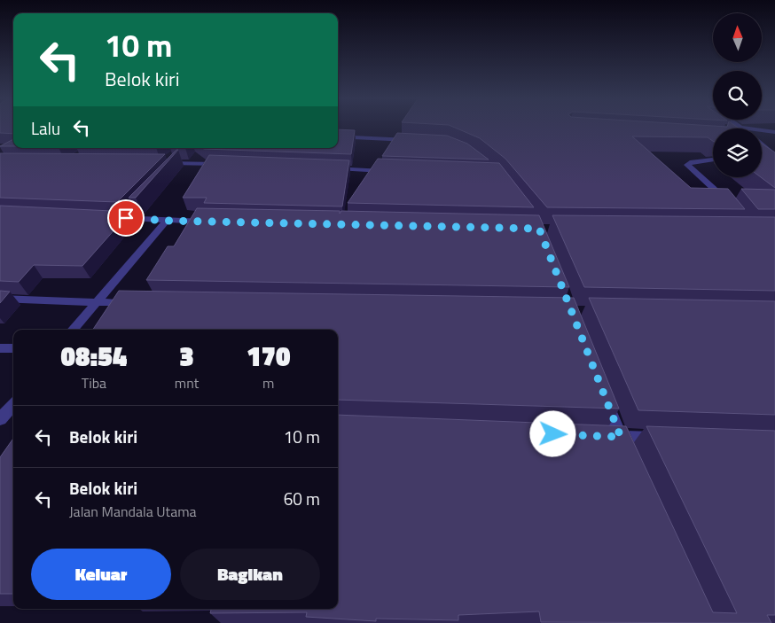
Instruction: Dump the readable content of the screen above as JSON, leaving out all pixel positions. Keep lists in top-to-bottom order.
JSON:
{
  "north": "top",
  "page": {
    "turn": ["10 m", "Belok kiri"],
    "then": "Lalu",
    "eta": [
      "08:54",
      "Tiba",
      "3",
      "mnt",
      "170",
      "m"
    ],
    "list": [
      {
        "name": "Belok kiri",
        "value": "10 m"
      },
      {
        "name": "Belok kiri",
        "note": "Jalan Mandala Utama",
        "value": "60 m"
      }
    ],
    "buttons": ["Keluar", "Bagikan"]
  }
}
